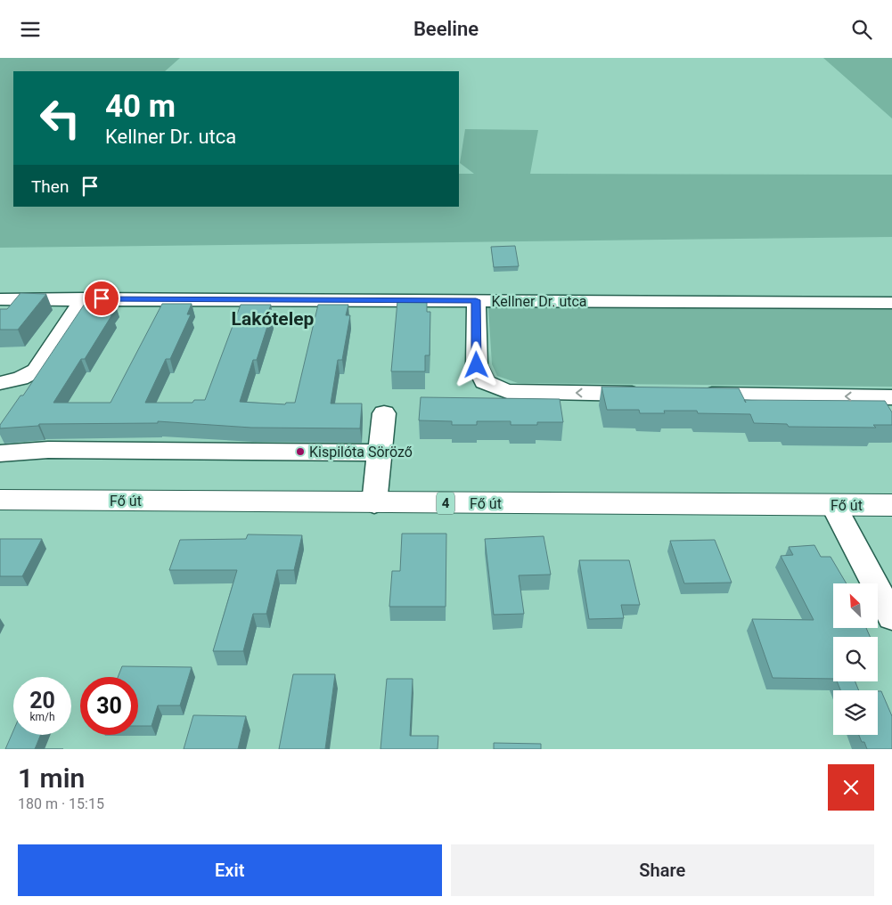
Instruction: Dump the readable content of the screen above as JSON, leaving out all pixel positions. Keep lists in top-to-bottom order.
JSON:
{
  "streets": {
    "main road": ["Fő út", "4"],
    "street": ["Kellner Dr. utca"]
  },
  "districts": ["Lakótelep"],
  "places": ["Kispilóta Söröző"],
  "north": "top left",
  "page": {
    "header": "Beeline",
    "turn": ["40 m", "Kellner Dr. utca"],
    "then": "Then",
    "speed": "20 km/h",
    "limit": "30",
    "heading": ["1 min", "180 m · 15:15"],
    "buttons": ["Exit", "Share"]
  }
}
